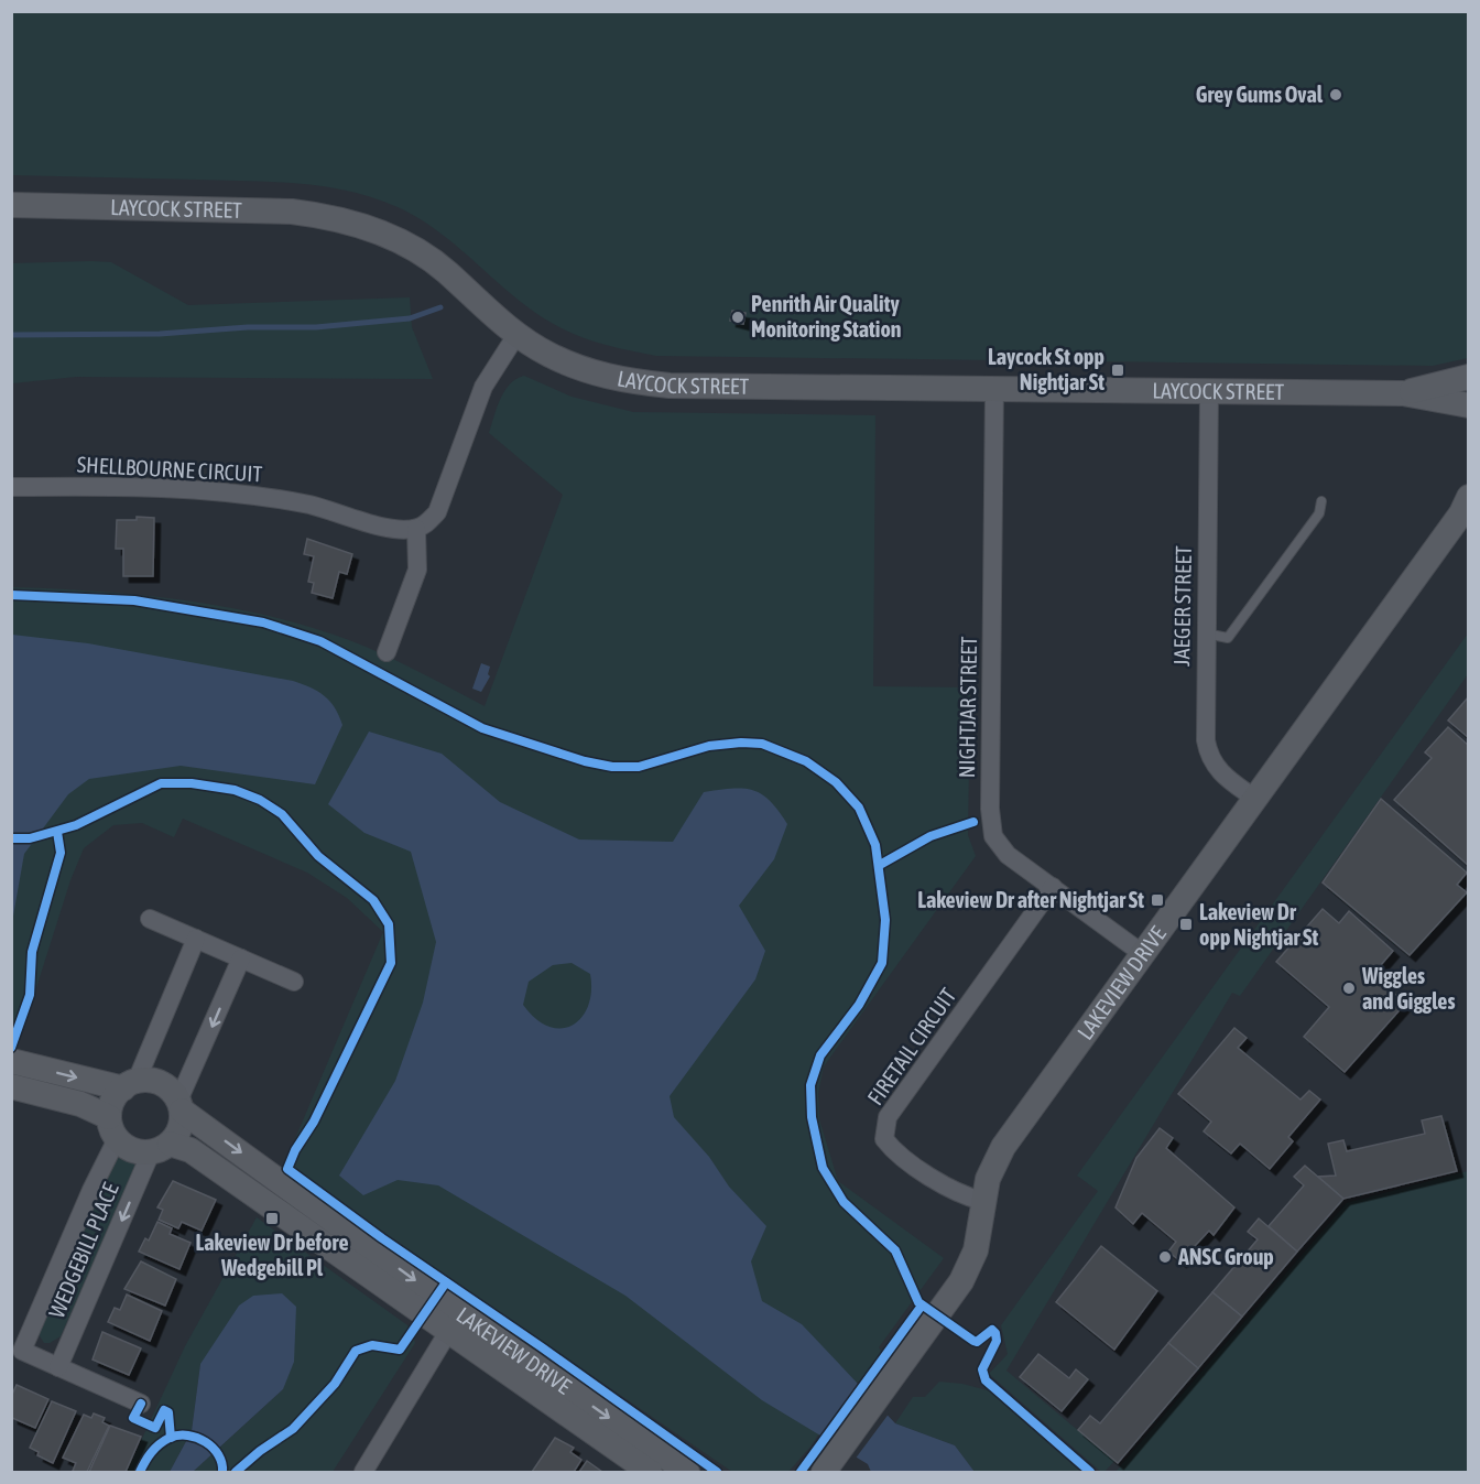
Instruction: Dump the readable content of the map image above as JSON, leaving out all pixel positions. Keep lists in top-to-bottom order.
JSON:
{
  "streets": {
    "street": [
      "LAYCOCK STREET",
      "SHELLBOURNE CIRCUIT",
      "JAEGER STREET",
      "NIGHTJAR STREET",
      "LAKEVIEW DRIVE",
      "FIRETAIL CIRCUIT",
      "WEDGEBILL PLACE"
    ]
  },
  "crossings": [
    ["LAYCOCK STREET", "JAEGER STREET"],
    ["LAYCOCK STREET", "NIGHTJAR STREET"],
    ["JAEGER STREET", "LAKEVIEW DRIVE"],
    ["NIGHTJAR STREET", "LAKEVIEW DRIVE"],
    ["NIGHTJAR STREET", "FIRETAIL CIRCUIT"],
    ["LAKEVIEW DRIVE", "FIRETAIL CIRCUIT"],
    ["LAKEVIEW DRIVE", "WEDGEBILL PLACE"]
  ],
  "one_way": ["WEDGEBILL PLACE"],
  "places": {
    "other": [
      "Grey Gums Oval",
      "Penrith Air Quality Monitoring Station",
      "Wiggles and Giggles",
      "ANSC Group"
    ],
    "transit": [
      "Laycock St opp Nightjar St",
      "Lakeview Dr after Nightjar St",
      "Lakeview Dr opp Nightjar St",
      "Lakeview Dr before Wedgebill Pl"
    ]
  }
}
